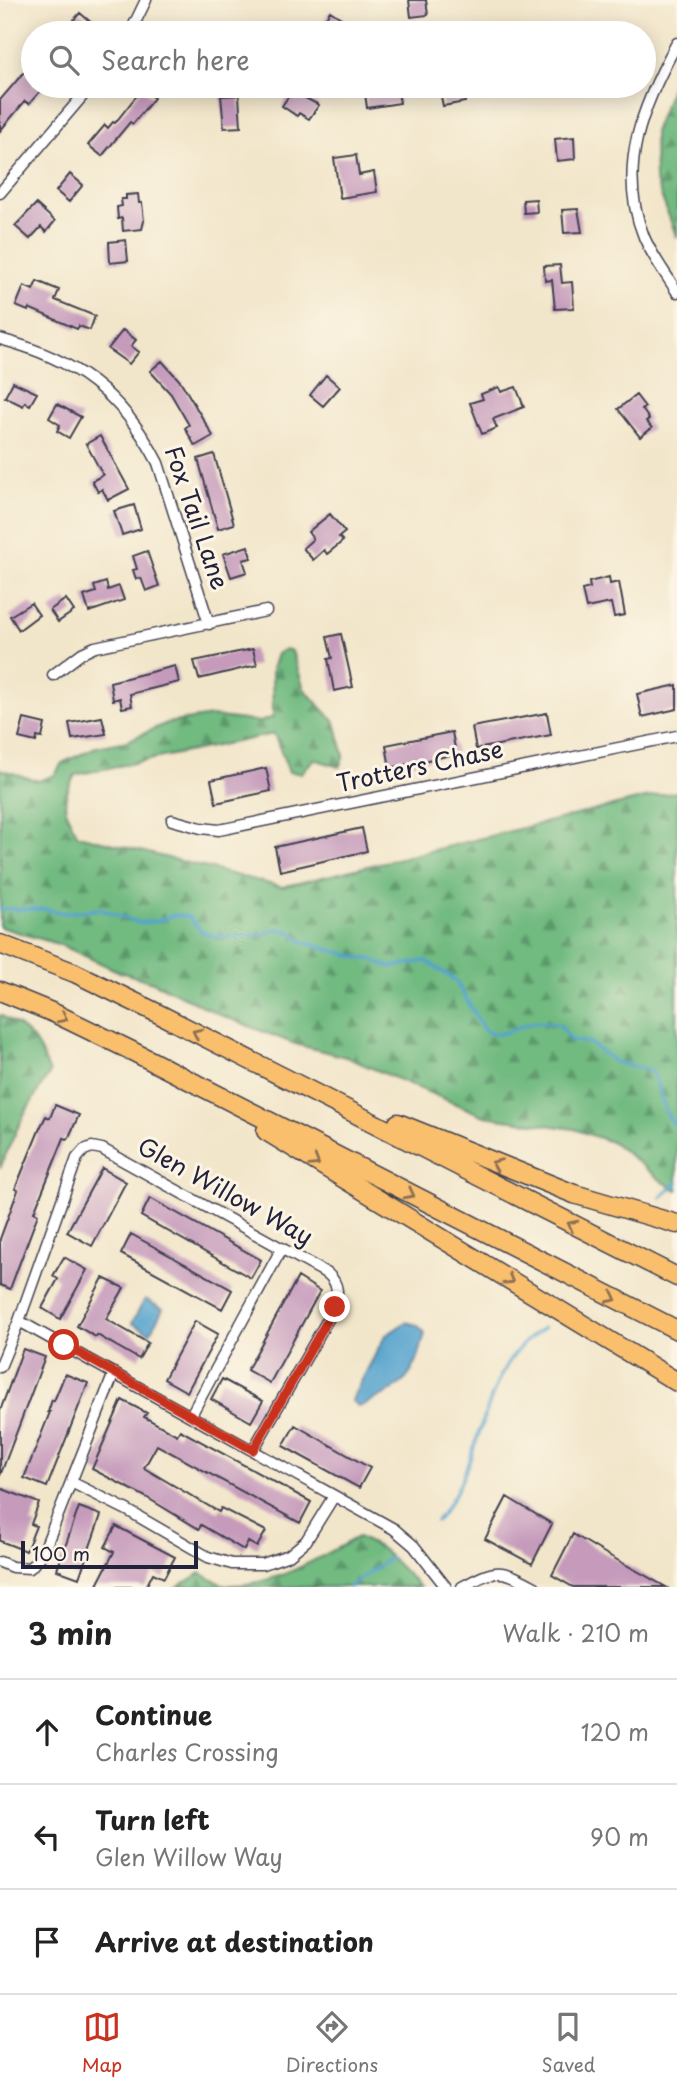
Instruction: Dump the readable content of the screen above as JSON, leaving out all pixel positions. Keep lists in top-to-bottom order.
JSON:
{
  "streets": {
    "street": ["Fox Tail Lane", "Trotters Chase", "Glen Willow Way"]
  },
  "scale_bar": "100 m",
  "page": {
    "search": "Search here",
    "scale": "100 m",
    "heading": ["3 min", "Walk · 210 m"],
    "list": [
      ["Continue", "Charles Crossing", "120 m"],
      ["Turn left", "Glen Willow Way", "90 m"],
      "Arrive at destination"
    ],
    "nav": ["Map", "Directions", "Saved"]
  }
}
